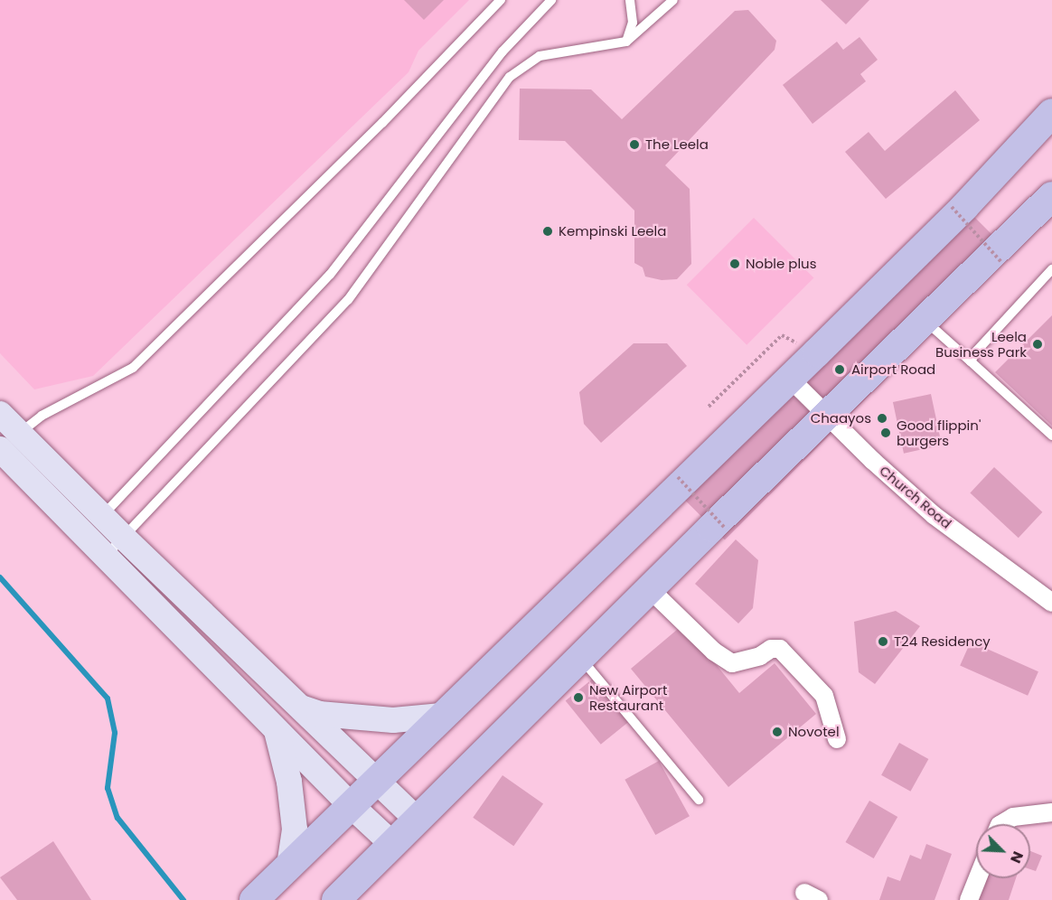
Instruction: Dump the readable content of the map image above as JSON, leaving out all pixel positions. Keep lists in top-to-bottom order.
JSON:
{
  "streets": {
    "street": ["Church Road"]
  },
  "places": [
    "The Leela",
    "Kempinski Leela",
    "Noble plus",
    "Leela Business Park",
    "Airport Road",
    "Chaayos",
    "Good flippin' burgers",
    "T24 Residency",
    "New Airport Restaurant",
    "Novotel"
  ],
  "north": "bottom right"
}
